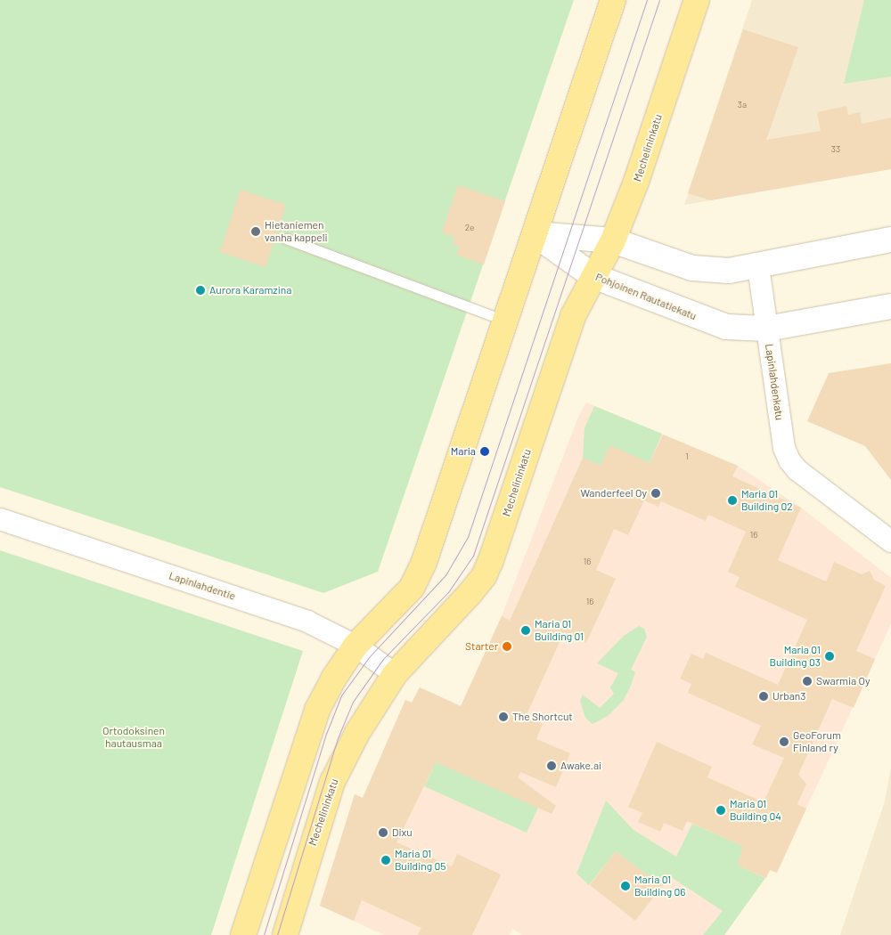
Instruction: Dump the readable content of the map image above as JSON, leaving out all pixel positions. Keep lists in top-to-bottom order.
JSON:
{
  "streets": {
    "main road": ["Mechelininkatu", "Pohjoinen Rautatiekatu"],
    "street": ["Lapinlahdenkatu", "Lapinlahdentie"]
  },
  "crossings": [
    ["Mechelininkatu", "Pohjoinen Rautatiekatu"],
    ["Mechelininkatu", "Lapinlahdentie"],
    ["Pohjoinen Rautatiekatu", "Lapinlahdenkatu"]
  ],
  "parks": ["Ortodoksinen hautausmaa"],
  "places": [
    "Hietaniemen vanha kappeli",
    "Aurora Karamzina",
    "Maria",
    "Wanderfeel Oy",
    "Maria 01 Building 02",
    "Maria 01 Building 01",
    "Starter",
    "Maria 01 Building 03",
    "Swarmia Oy",
    "Urban3",
    "The Shortcut",
    "GeoForum Finland ry",
    "Awake.ai",
    "Maria 01 Building 04",
    "Dixu",
    "Maria 01 Building 05",
    "Maria 01 Building 06"
  ],
  "house_numbers": [
    "3a",
    "33",
    "2e",
    "1",
    "16",
    "16",
    "16"
  ]
}
